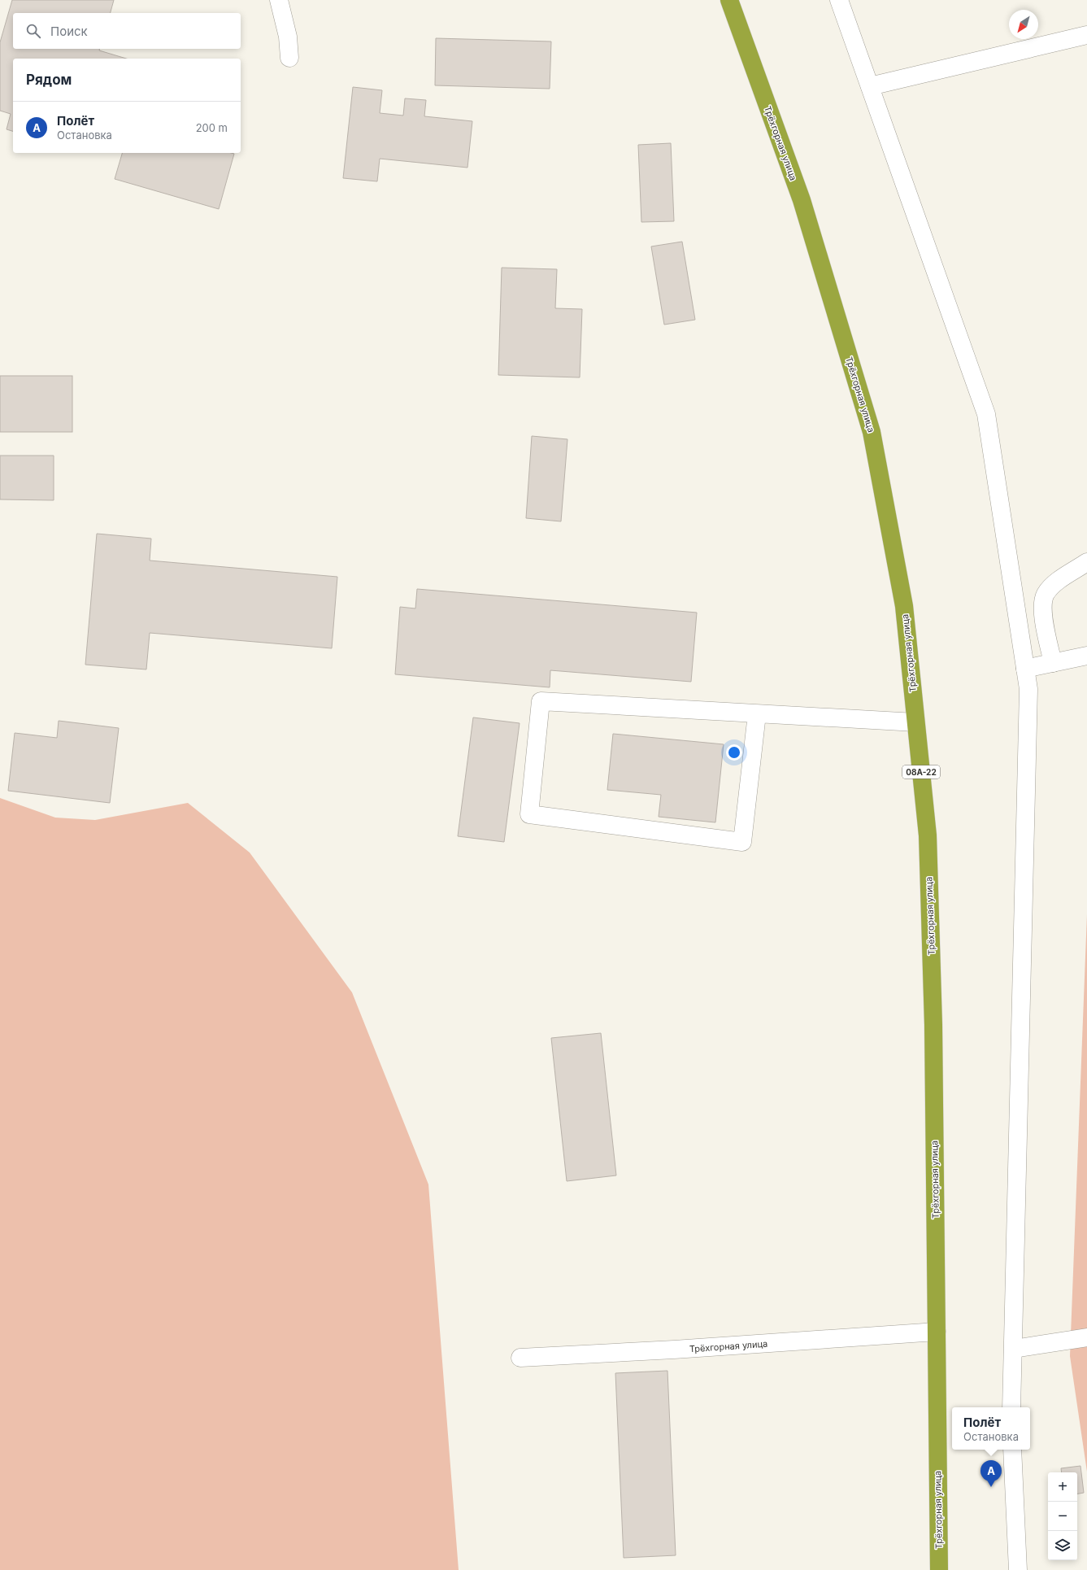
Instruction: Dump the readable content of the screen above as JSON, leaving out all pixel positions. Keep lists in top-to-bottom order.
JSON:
{
  "streets": {
    "highway": ["Трёхгорная улица", "08А-22"]
  },
  "north": "bottom left",
  "page": {
    "search": "Поиск",
    "heading": "Рядом",
    "list": [
      {
        "mark": "A",
        "name": "Полёт",
        "note": "Остановка",
        "value": "200 m"
      }
    ],
    "popup": ["Полёт", "Остановка"],
    "pins": "A",
    "map_buttons": ["+", "−"]
  }
}
